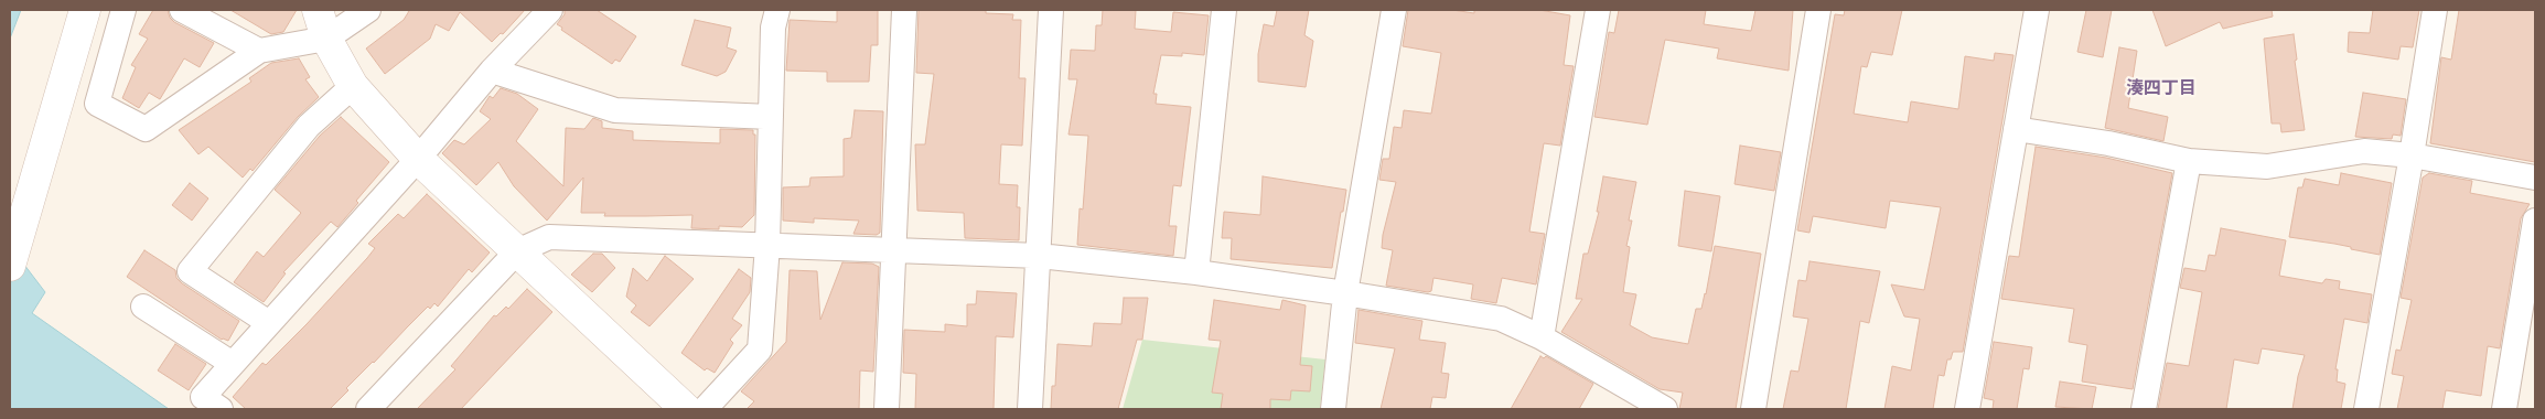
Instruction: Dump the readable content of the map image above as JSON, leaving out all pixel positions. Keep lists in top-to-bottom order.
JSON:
{
  "districts": ["湊四丁目"]
}
